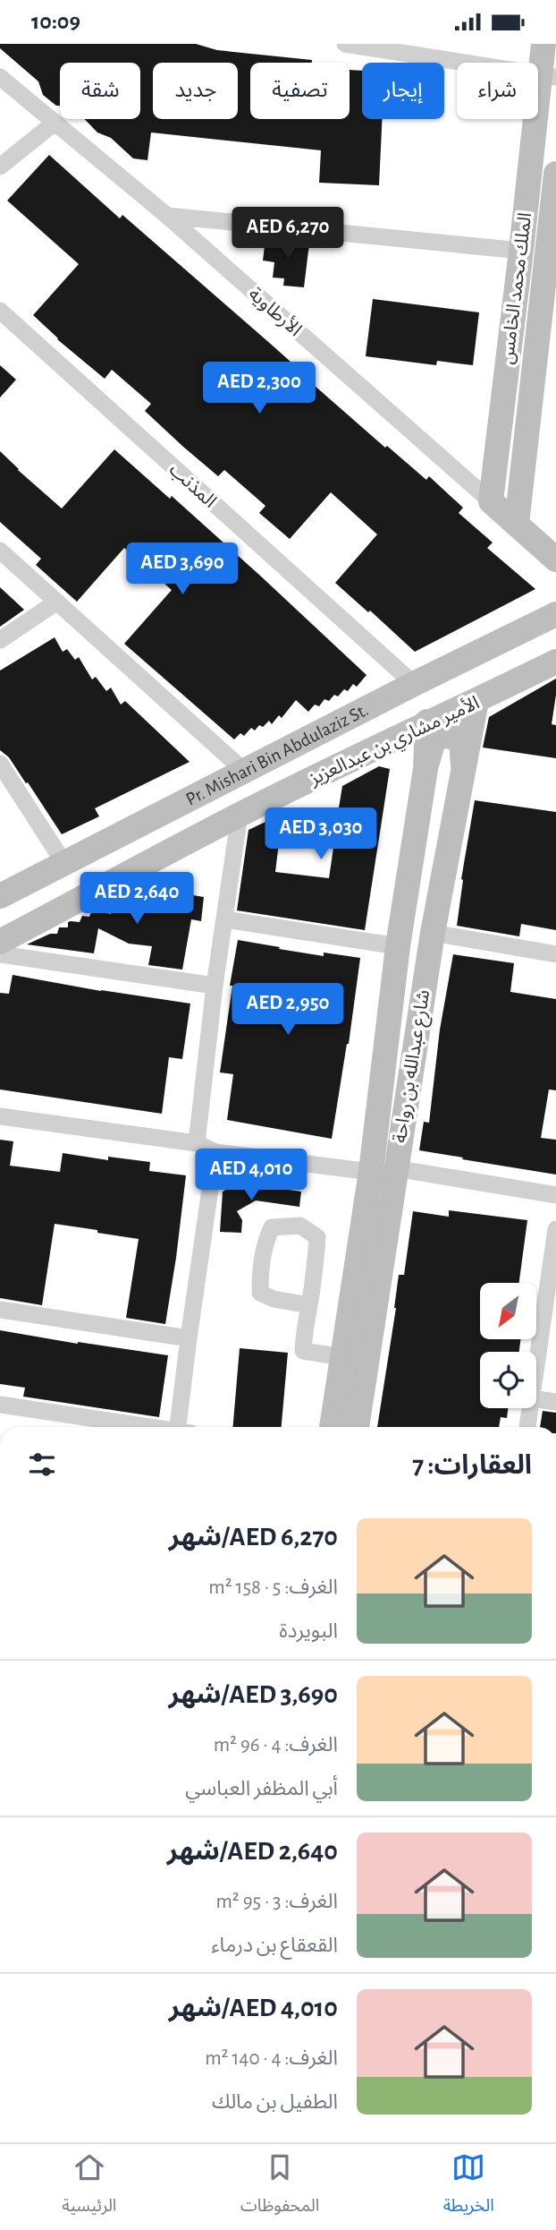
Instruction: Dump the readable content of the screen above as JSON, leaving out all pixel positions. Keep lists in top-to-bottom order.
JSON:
{
  "streets": {
    "street": [
      "الملك محمد الخامس",
      "الأرطاوية",
      "المذنب",
      "الأمير مشاري بن عبدالعزيز",
      "Pr. Mishari Bin Abdulaziz St.",
      "شارع عبدالله بن رواحة"
    ]
  },
  "crossings": [
    ["الملك محمد الخامس", "الأرطاوية"],
    ["المذنب", "Pr. Mishari Bin Abdulaziz St."],
    ["الأمير مشاري بن عبدالعزيز", "شارع عبدالله بن رواحة"]
  ],
  "north": "bottom left",
  "page": {
    "status": "10:09",
    "chip": [
      "شراء",
      "إيجار",
      "تصفية",
      "جديد",
      "شقة"
    ],
    "price": [
      "AED 6,270",
      "AED 2,300",
      "AED 3,690",
      "AED 3,030",
      "AED 2,640",
      "AED 2,950",
      "AED 4,010"
    ],
    "heading": "العقارات: 7",
    "list": [
      {
        "name": "AED 6,270/شهر",
        "note": "الغرف: 5 · 158 m² · البويردة"
      },
      {
        "name": "AED 3,690/شهر",
        "note": "الغرف: 4 · 96 m² · أبي المظفر العباسي"
      },
      {
        "name": "AED 2,640/شهر",
        "note": "الغرف: 3 · 95 m² · القعقاع بن درماء"
      },
      {
        "name": "AED 4,010/شهر",
        "note": "الغرف: 4 · 140 m² · الطفيل بن مالك"
      }
    ],
    "tabs": ["الخريطة", "المحفوظات", "الرئيسية"]
  }
}
